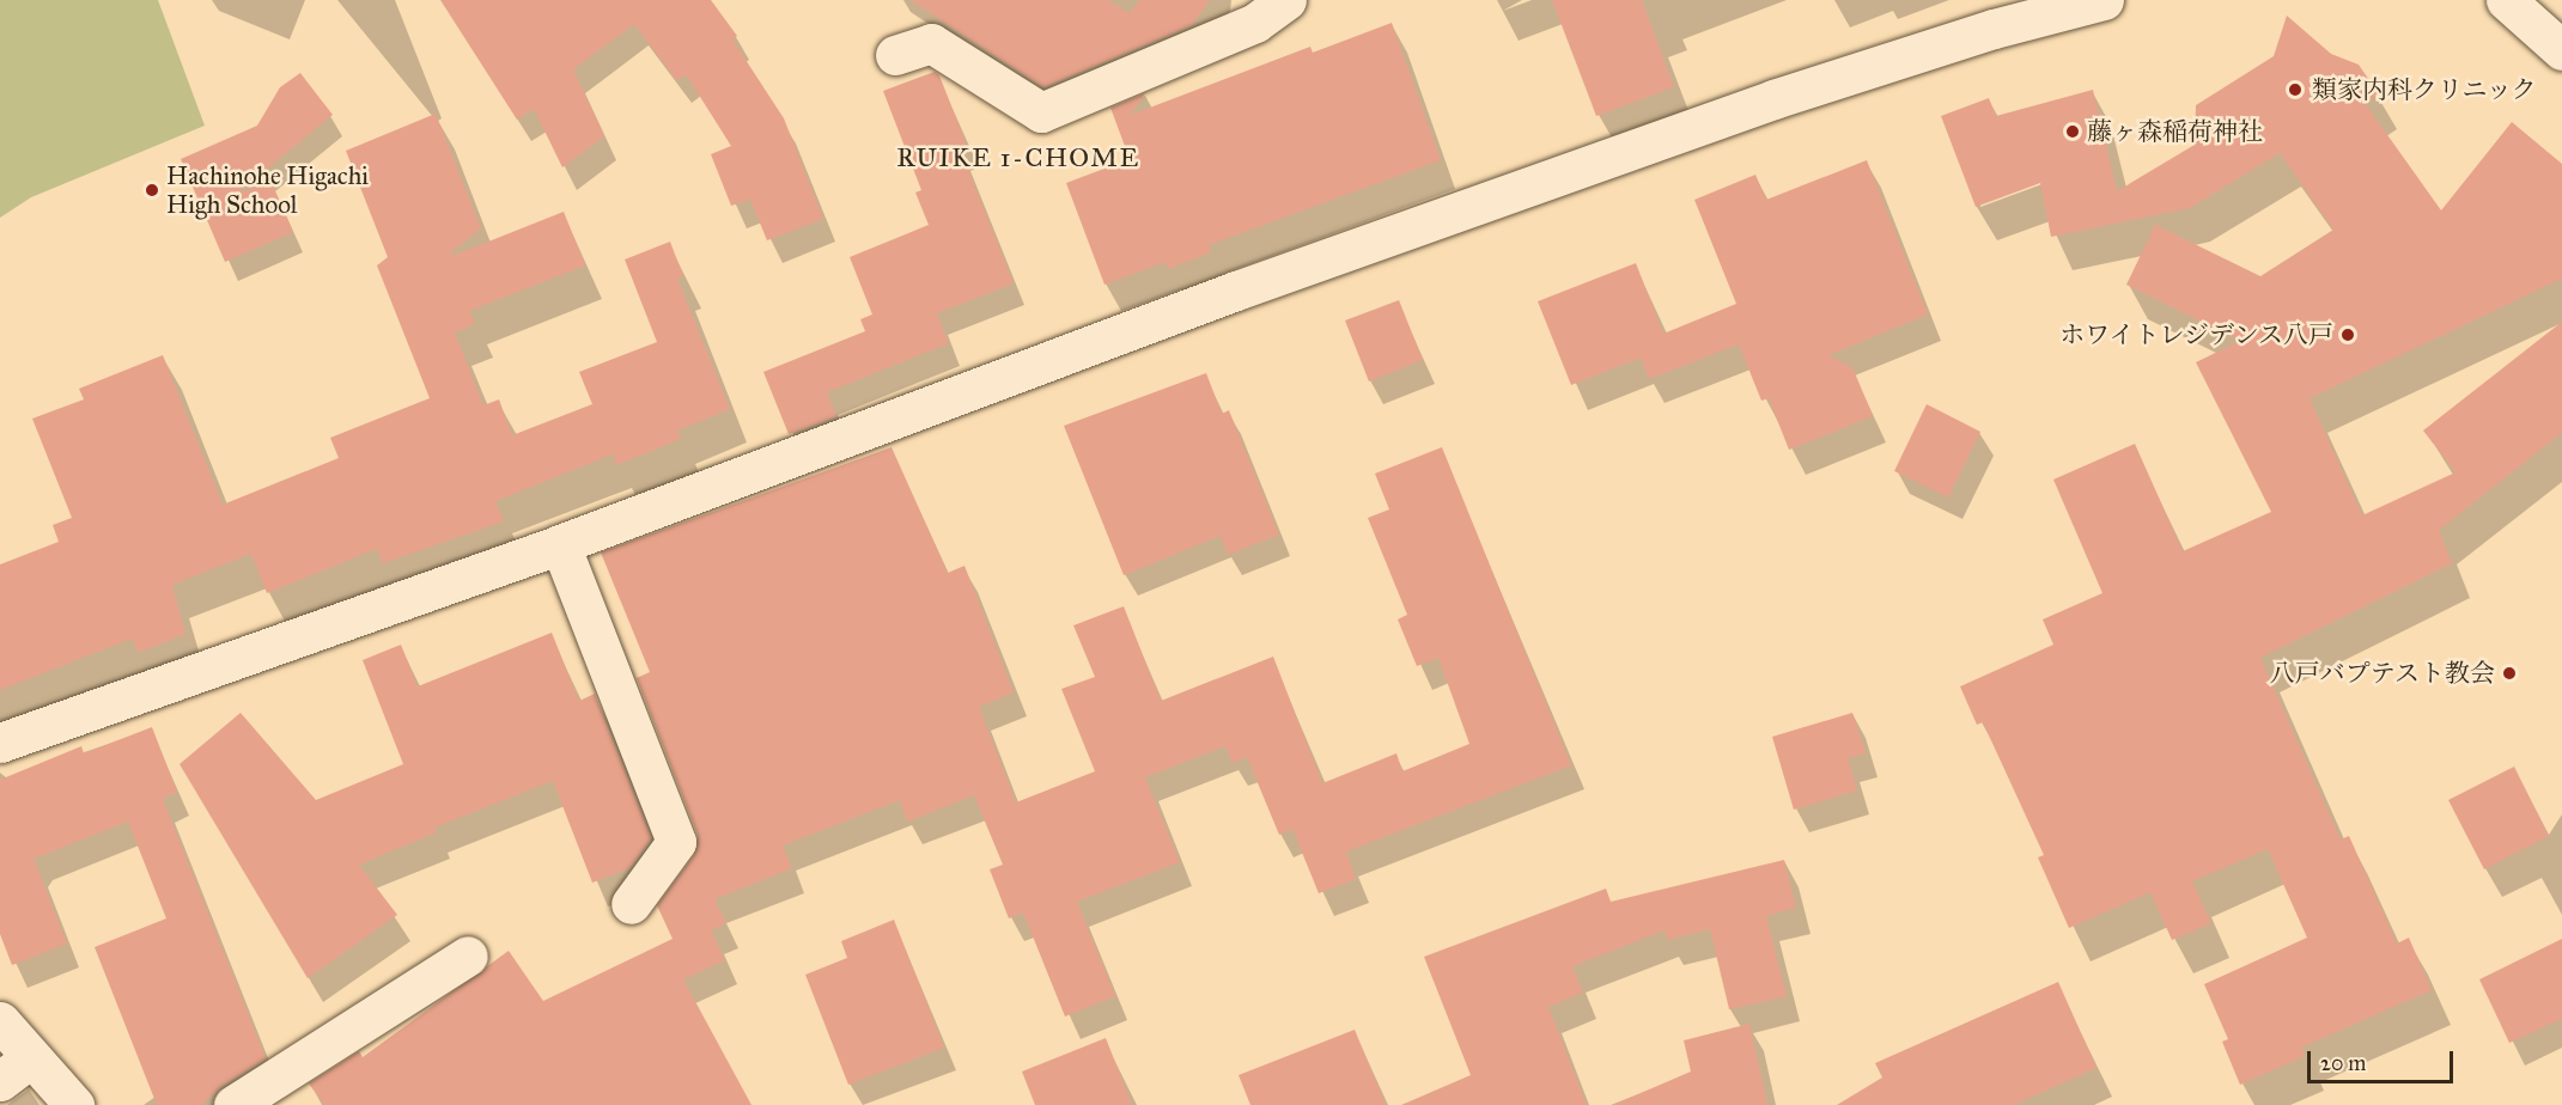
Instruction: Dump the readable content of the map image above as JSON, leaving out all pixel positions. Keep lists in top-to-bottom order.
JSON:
{
  "districts": ["RUIKE 1-CHOME"],
  "places": [
    "類家内科クリニック",
    "藤ヶ森稲荷神社",
    "Hachinohe Higachi High School",
    "ホワイトレジデンス八戸",
    "八戸バプテスト教会"
  ],
  "scale_bar": "20 m"
}
